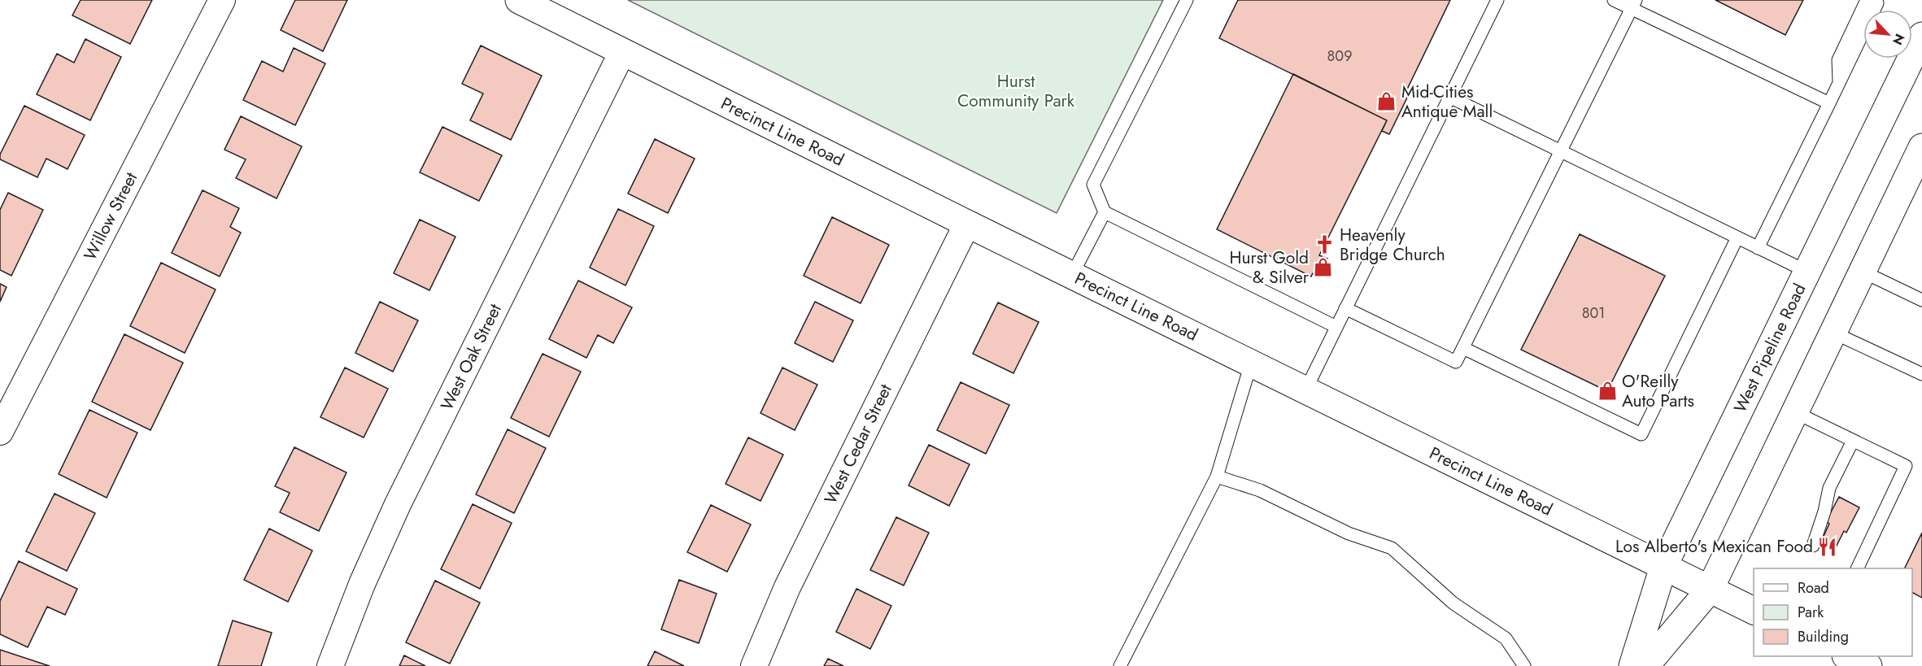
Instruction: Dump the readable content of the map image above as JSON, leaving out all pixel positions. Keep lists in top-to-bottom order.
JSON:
{
  "streets": {
    "main road": ["Precinct Line Road", "West Pipeline Road"],
    "street": ["Willow Street", "West Oak Street", "West Cedar Street"]
  },
  "crossings": [
    ["Precinct Line Road", "West Pipeline Road"],
    ["Precinct Line Road", "West Oak Street"],
    ["Precinct Line Road", "West Cedar Street"]
  ],
  "parks": ["Hurst Community Park"],
  "places": {
    "shop": ["Mid-Cities Antique Mall", "Hurst Gold & Silver", "O'Reilly Auto Parts"],
    "church": ["Heavenly Bridge Church"],
    "restaurant": ["Los Alberto's Mexican Food"]
  },
  "house_numbers": ["809", "801"],
  "legend": ["Road", "Park", "Building"],
  "north": "bottom right"
}
